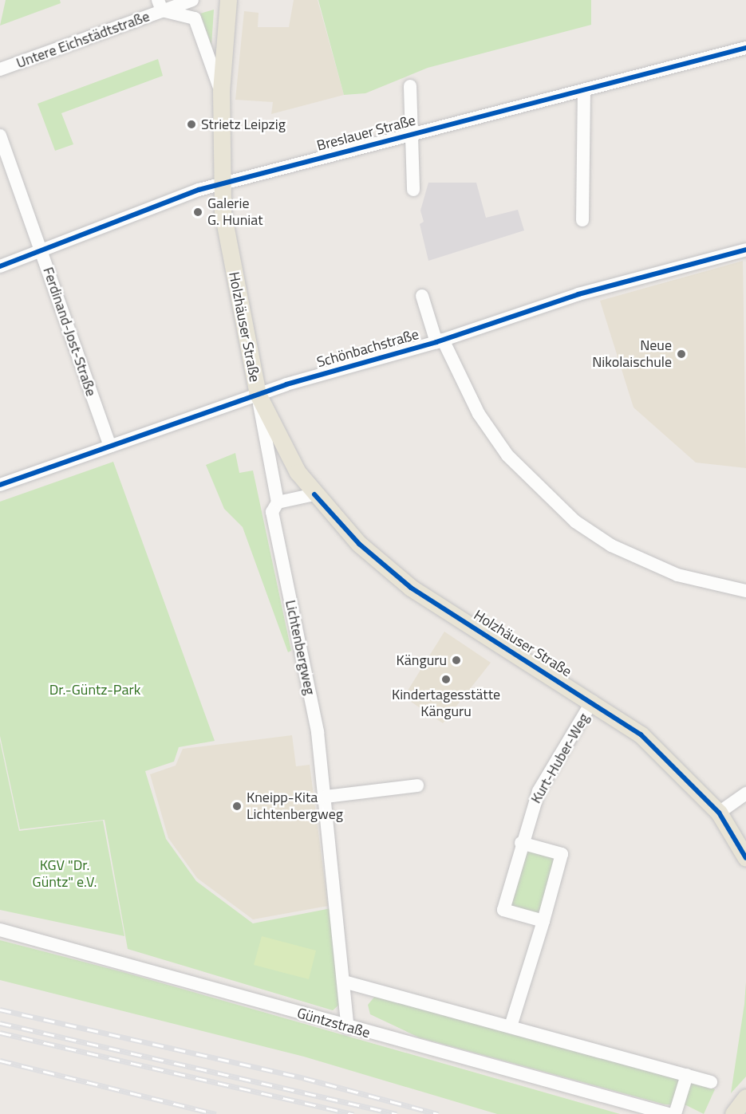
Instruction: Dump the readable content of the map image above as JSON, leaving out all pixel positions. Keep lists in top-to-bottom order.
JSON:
{
  "streets": {
    "main road": ["Holzhäuser Straße"],
    "street": [
      "Untere Eichstädtstraße",
      "Breslauer Straße",
      "Ferdinand-Jost-Straße",
      "Schönbachstraße",
      "Lichtenbergweg",
      "Kurt-Huber-Weg",
      "Güntzstraße"
    ]
  },
  "crossings": [
    ["Breslauer Straße", "Holzhäuser Straße"],
    ["Breslauer Straße", "Ferdinand-Jost-Straße"],
    ["Holzhäuser Straße", "Schönbachstraße"],
    ["Holzhäuser Straße", "Lichtenbergweg"],
    ["Holzhäuser Straße", "Kurt-Huber-Weg"],
    ["Ferdinand-Jost-Straße", "Schönbachstraße"],
    ["Schönbachstraße", "Lichtenbergweg"],
    ["Lichtenbergweg", "Güntzstraße"]
  ],
  "parks": ["Dr.-Güntz-Park", "KGV \"Dr. Güntz\" e.V."],
  "places": [
    "Strietz Leipzig",
    "Galerie G. Huniat",
    "Neue Nikolaischule",
    "Känguru",
    "Kindertagesstätte Känguru",
    "Kneipp-Kita Lichtenbergweg"
  ]
}
